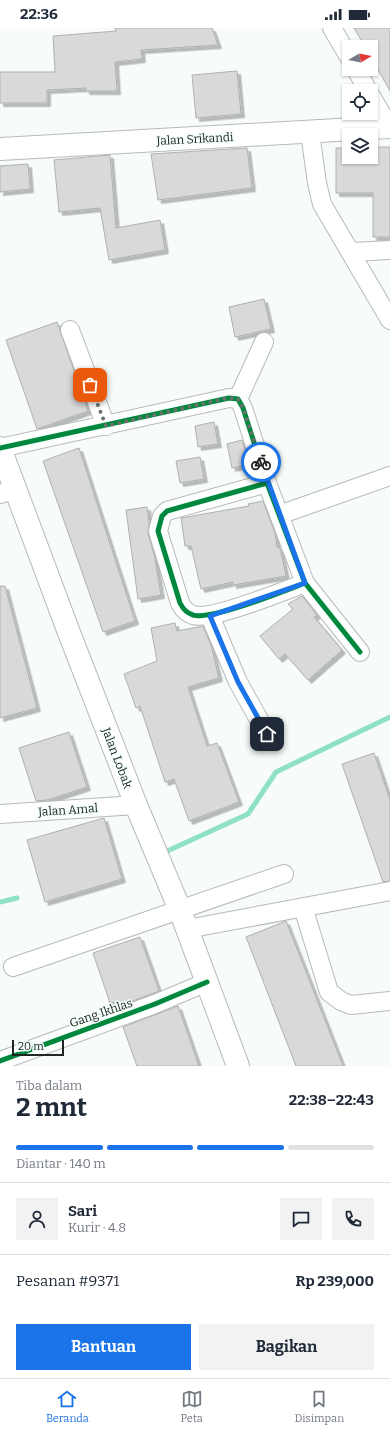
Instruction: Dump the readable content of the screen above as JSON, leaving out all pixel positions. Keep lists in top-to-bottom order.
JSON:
{
  "streets": {
    "main road": ["Jalan Srikandi", "Jalan Lobak"],
    "street": ["Jalan Amal", "Gang Ikhlas"]
  },
  "crossings": [
    ["Jalan Lobak", "Jalan Amal"],
    ["Jalan Lobak", "Gang Ikhlas"]
  ],
  "scale_bar": "20 m",
  "north": "right",
  "page": {
    "status": "22:36",
    "scale": "20 m",
    "heading": ["2 mnt", "Tiba dalam", "22:38–22:43"],
    "panel": [
      "Sari",
      "Kurir · 4.8",
      "Pesanan #9371",
      "Rp 239,000"
    ],
    "bar": "Diantar · 140 m",
    "buttons": ["Bantuan", "Bagikan"],
    "tabs": ["Beranda", "Peta", "Disimpan"]
  }
}
